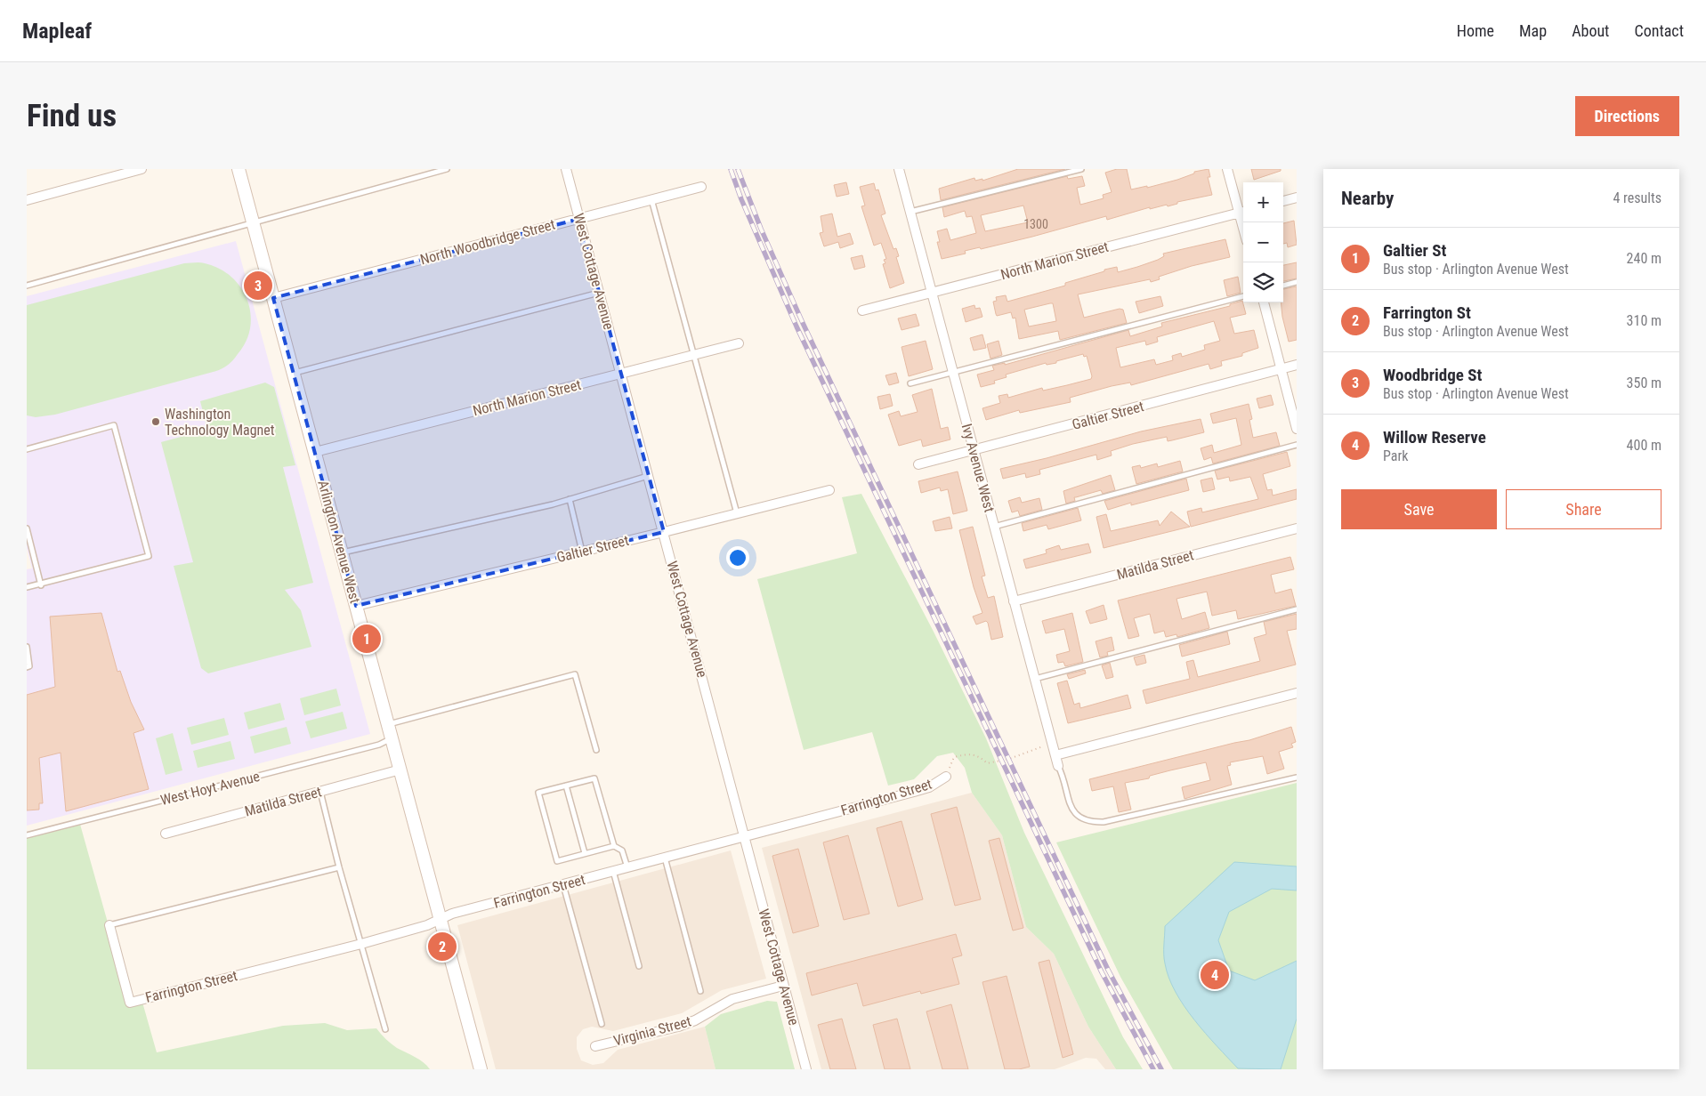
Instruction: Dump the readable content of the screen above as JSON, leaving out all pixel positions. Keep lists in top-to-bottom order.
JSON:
{
  "streets": {
    "street": [
      "North Woodbridge Street",
      "North Marion Street",
      "West Cottage Avenue",
      "Galtier Street",
      "Ivy Avenue West",
      "Arlington Avenue West",
      "Matilda Street",
      "Farrington Street",
      "Virginia Street"
    ],
    "lane": ["West Hoyt Avenue"]
  },
  "crossings": [
    ["North Woodbridge Street", "West Cottage Avenue"],
    ["North Woodbridge Street", "Arlington Avenue West"],
    ["North Marion Street", "West Cottage Avenue"],
    ["North Marion Street", "Ivy Avenue West"],
    ["North Marion Street", "Arlington Avenue West"],
    ["West Cottage Avenue", "Galtier Street"],
    ["West Cottage Avenue", "Farrington Street"],
    ["West Cottage Avenue", "Virginia Street"],
    ["Galtier Street", "Ivy Avenue West"],
    ["Galtier Street", "Arlington Avenue West"],
    ["Ivy Avenue West", "Matilda Street"],
    ["Arlington Avenue West", "Matilda Street"],
    ["Arlington Avenue West", "West Hoyt Avenue"],
    ["Arlington Avenue West", "Farrington Street"]
  ],
  "places": ["Washington Technology Magnet"],
  "house_numbers": ["1300"],
  "page": {
    "header": "Mapleaf",
    "nav": [
      "Home",
      "Map",
      "About",
      "Contact"
    ],
    "buttons": [
      "Directions",
      ["Save", "Share"]
    ],
    "title": "Find us",
    "heading": ["Nearby", "4 results"],
    "map_buttons": ["+", "−"],
    "list": [
      {
        "mark": "1",
        "name": "Galtier St",
        "note": "Bus stop · Arlington Avenue West",
        "value": "240 m"
      },
      {
        "mark": "2",
        "name": "Farrington St",
        "note": "Bus stop · Arlington Avenue West",
        "value": "310 m"
      },
      {
        "mark": "3",
        "name": "Woodbridge St",
        "note": "Bus stop · Arlington Avenue West",
        "value": "350 m"
      },
      {
        "mark": "4",
        "name": "Willow Reserve",
        "note": "Park",
        "value": "400 m"
      }
    ],
    "pins": [
      "3",
      "1",
      "2",
      "4"
    ]
  }
}
